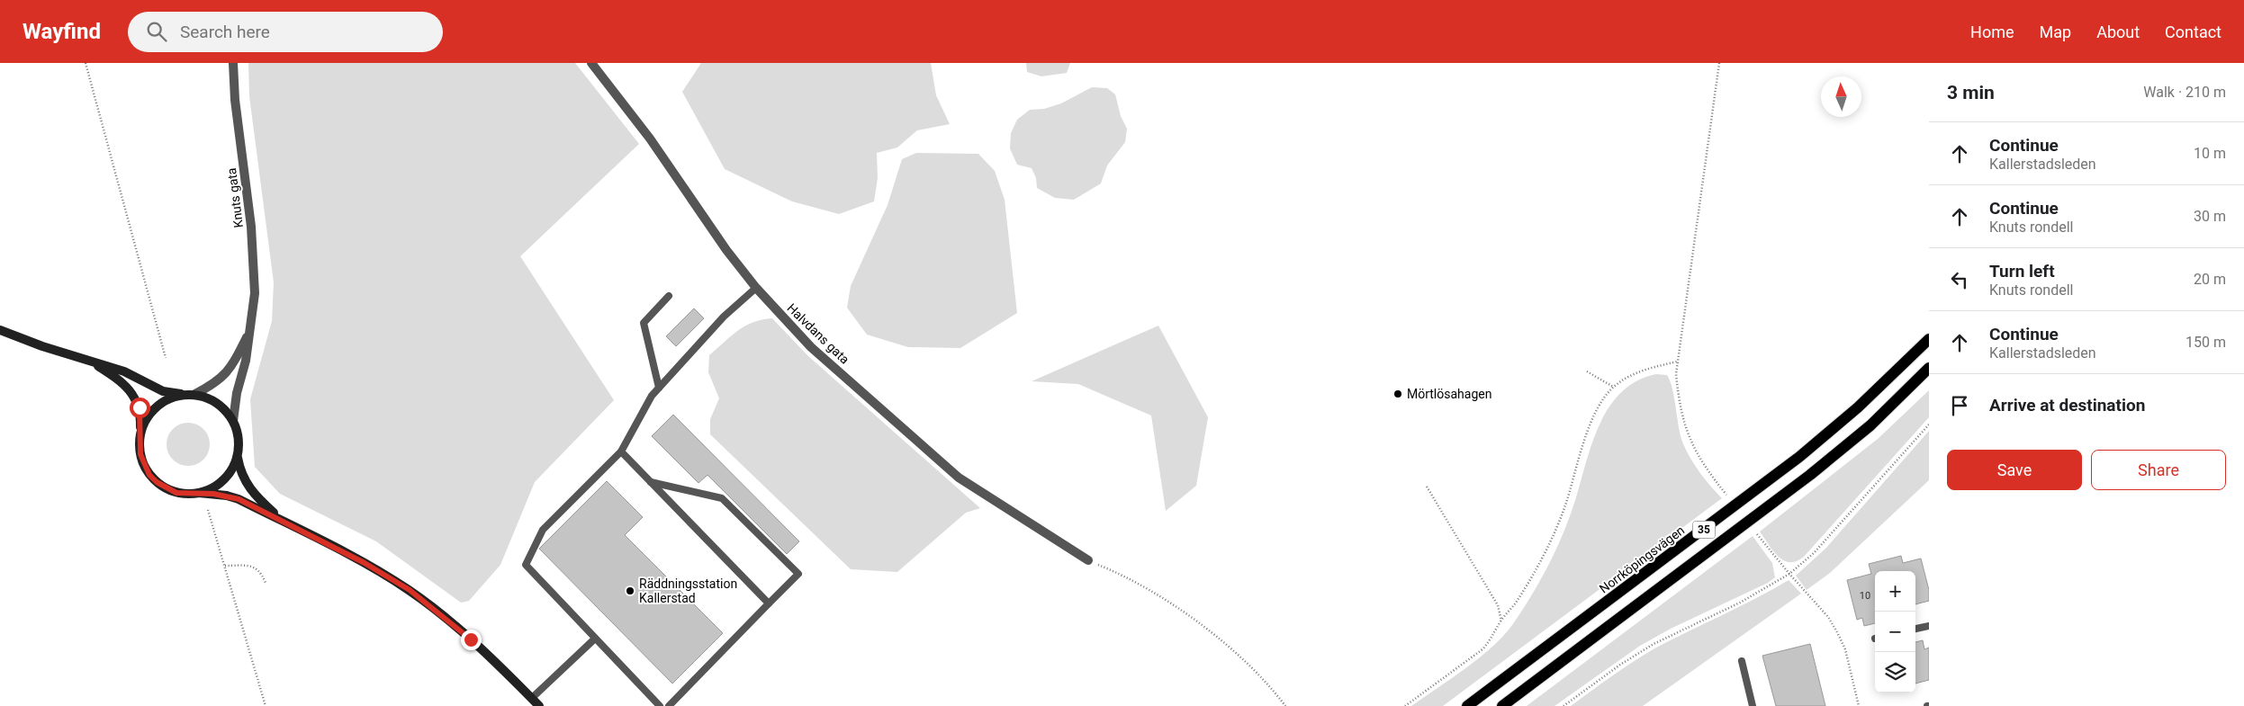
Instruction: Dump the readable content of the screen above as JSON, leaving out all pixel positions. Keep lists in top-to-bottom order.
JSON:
{
  "streets": {
    "main road": ["35", "Norrköpingsvägen"],
    "street": ["Knuts gata", "Halvdans gata"]
  },
  "places": ["Mörtlösahagen", "Räddningsstation Kallerstad"],
  "house_numbers": ["10"],
  "north": "top",
  "page": {
    "header": "Wayfind",
    "search": "Search here",
    "nav": [
      "Home",
      "Map",
      "About",
      "Contact"
    ],
    "heading": ["3 min", "Walk · 210 m"],
    "list": [
      ["Continue", "Kallerstadsleden", "10 m"],
      ["Continue", "Knuts rondell", "30 m"],
      ["Turn left", "Knuts rondell", "20 m"],
      ["Continue", "Kallerstadsleden", "150 m"],
      "Arrive at destination"
    ],
    "buttons": ["Save", "Share"],
    "map_buttons": ["+", "−"]
  }
}
